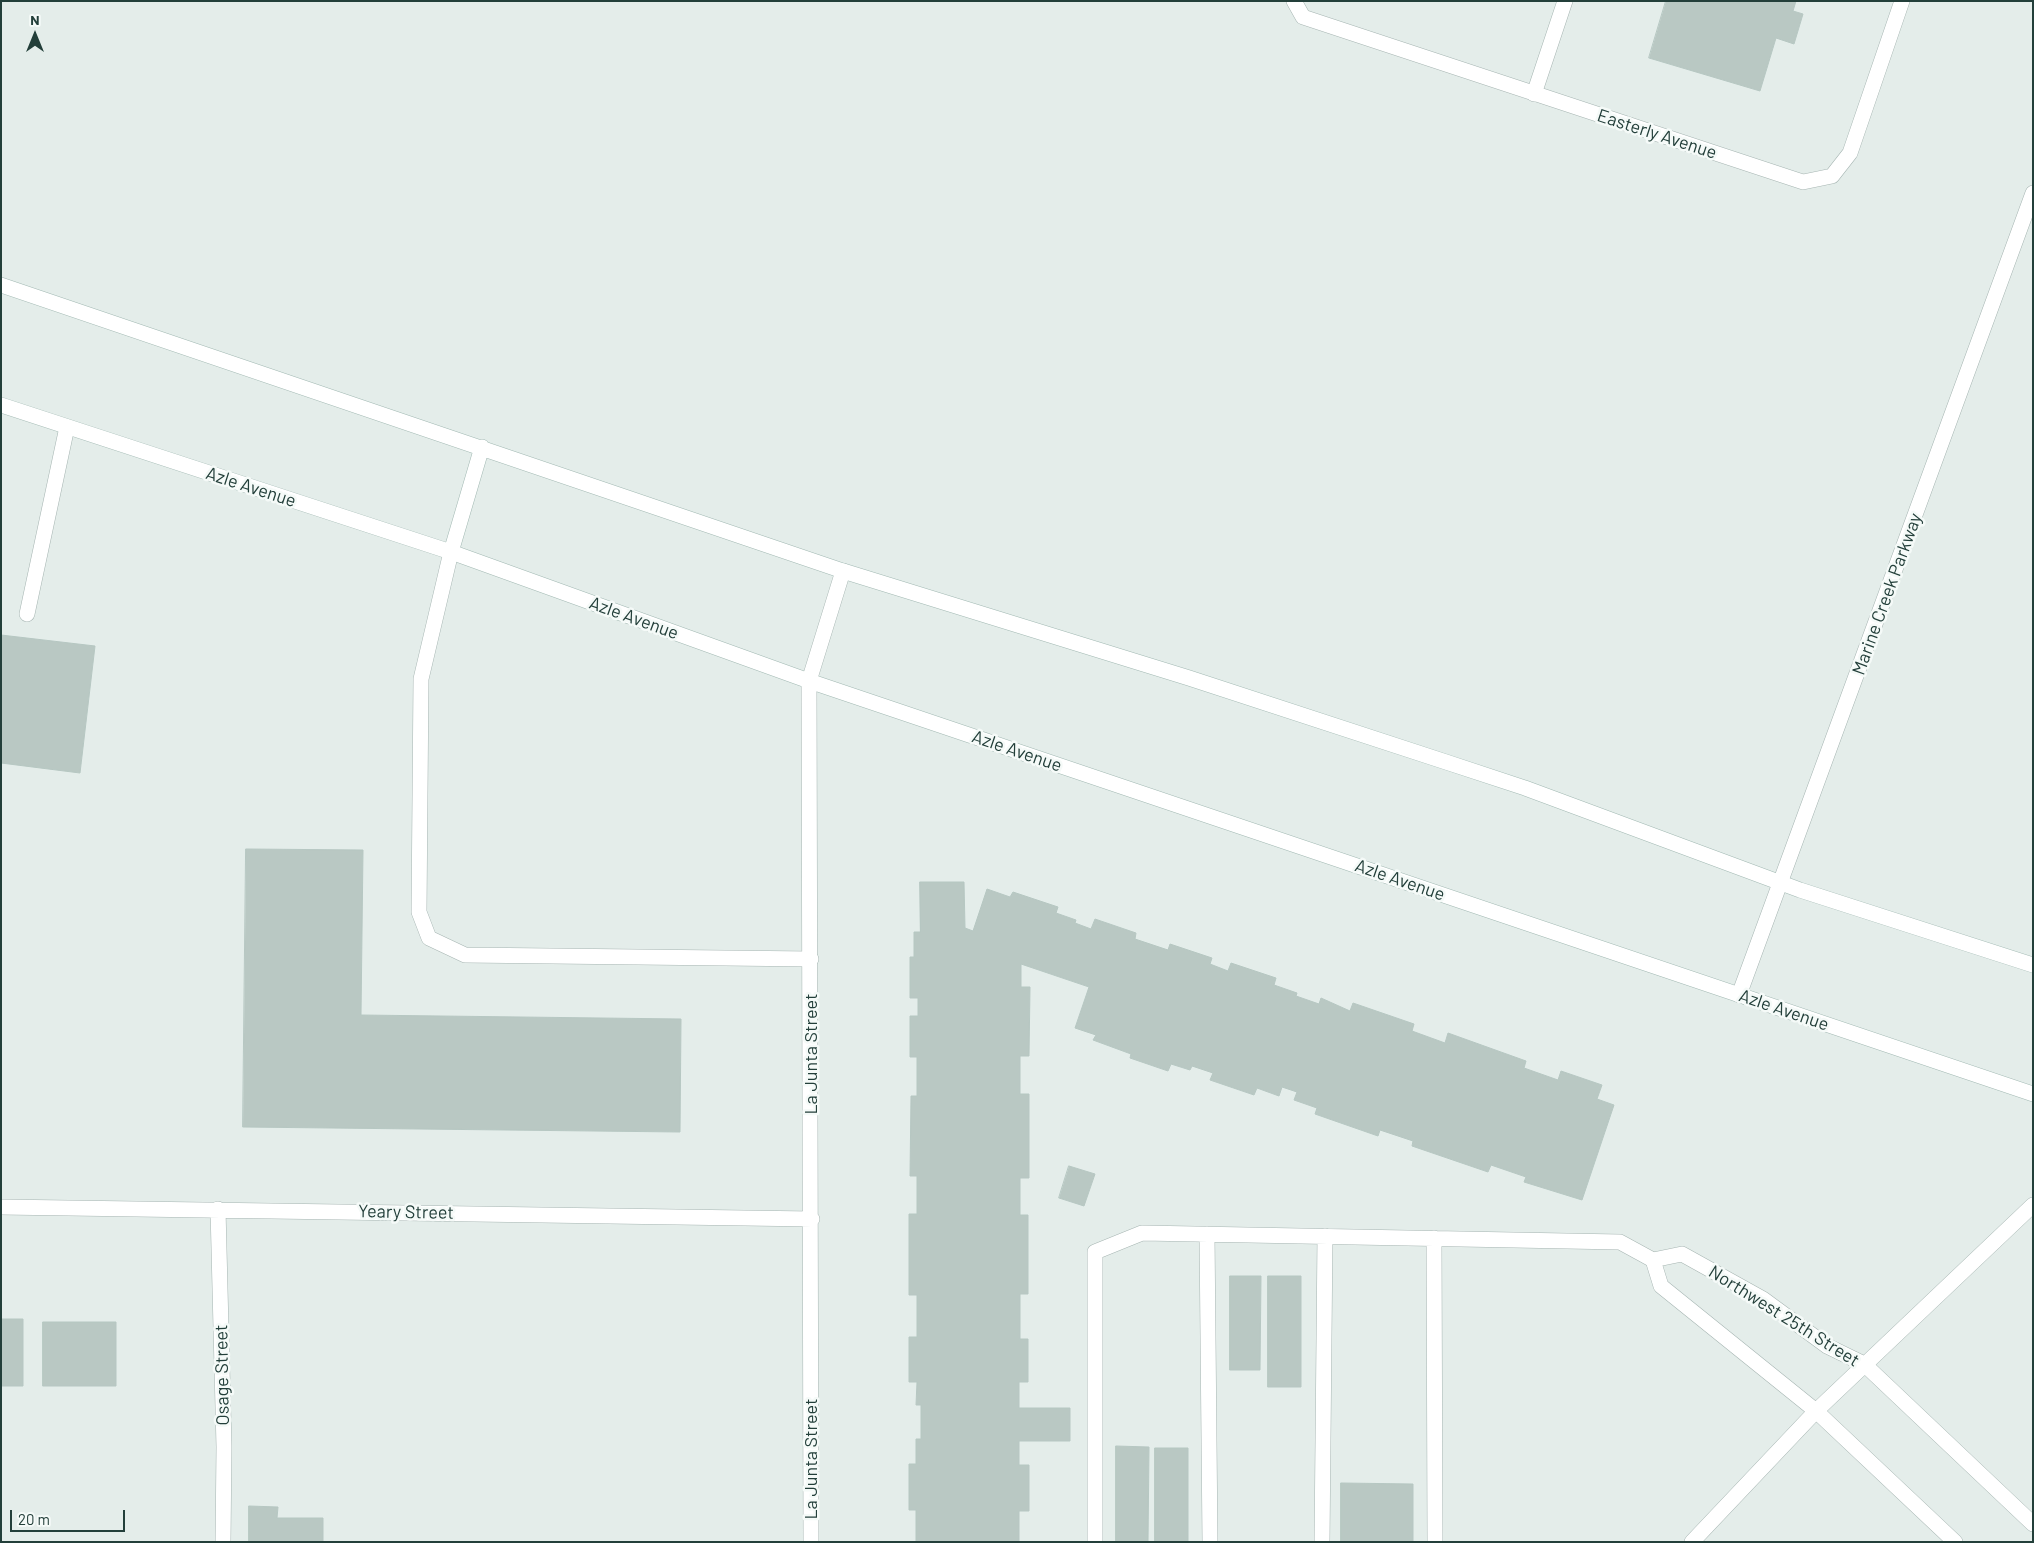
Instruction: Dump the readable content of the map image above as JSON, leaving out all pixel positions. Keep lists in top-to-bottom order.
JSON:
{
  "streets": {
    "street": [
      "Easterly Avenue",
      "Azle Avenue",
      "Marine Creek Parkway",
      "La Junta Street",
      "Yeary Street",
      "Northwest 25th Street",
      "Osage Street"
    ]
  },
  "crossings": [
    ["Azle Avenue", "Marine Creek Parkway"],
    ["Azle Avenue", "La Junta Street"],
    ["La Junta Street", "Yeary Street"],
    ["Yeary Street", "Osage Street"]
  ],
  "scale_bar": "20 m",
  "north": "top"
}
